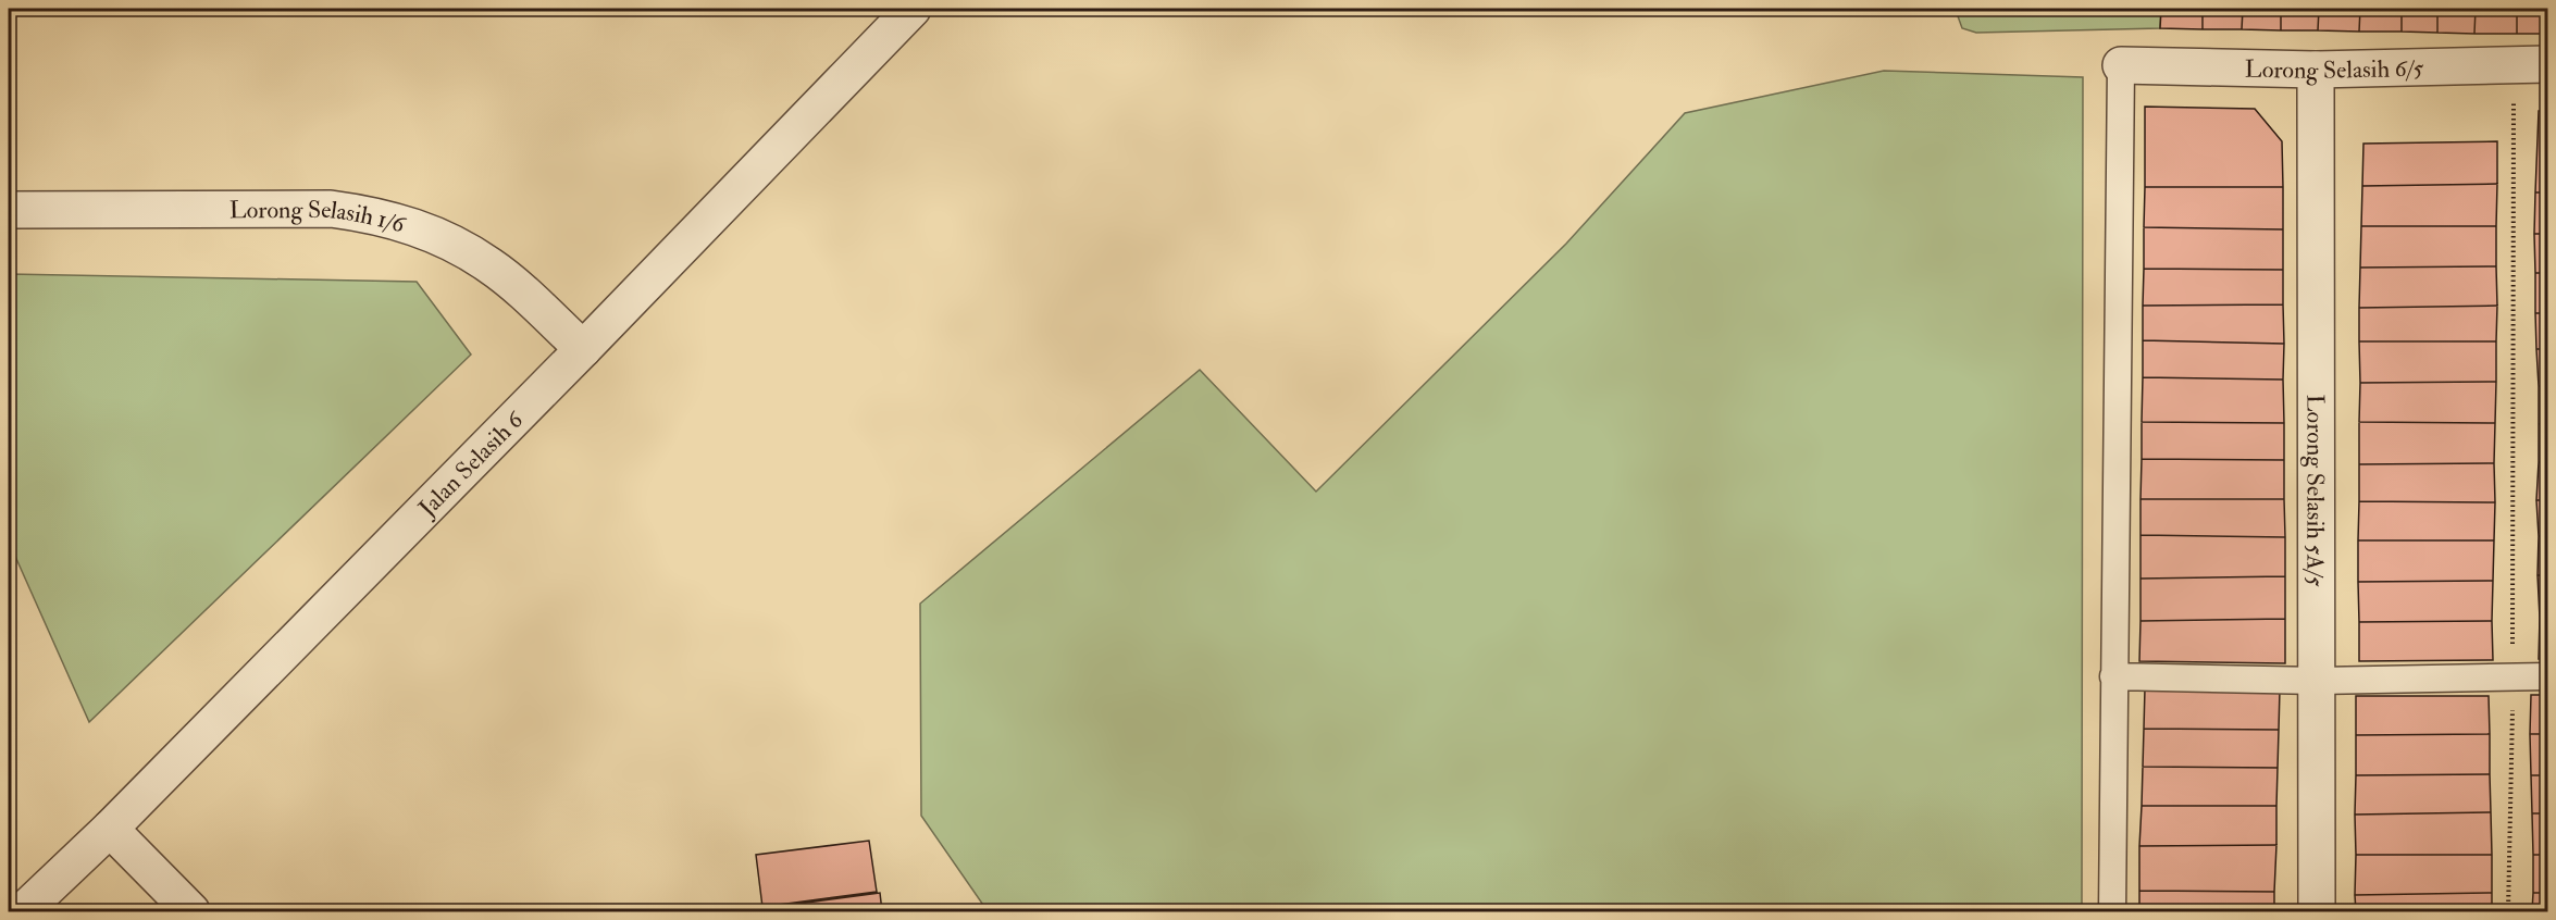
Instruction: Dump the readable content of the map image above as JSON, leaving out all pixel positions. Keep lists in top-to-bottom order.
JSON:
{
  "streets": {
    "street": [
      "Lorong Selasih 6/5",
      "Lorong Selasih 1/6",
      "Jalan Selasih 6",
      "Lorong Selasih 5A/5"
    ]
  },
  "crossings": [
    ["Lorong Selasih 6/5", "Lorong Selasih 5A/5"],
    ["Lorong Selasih 1/6", "Jalan Selasih 6"]
  ]
}
